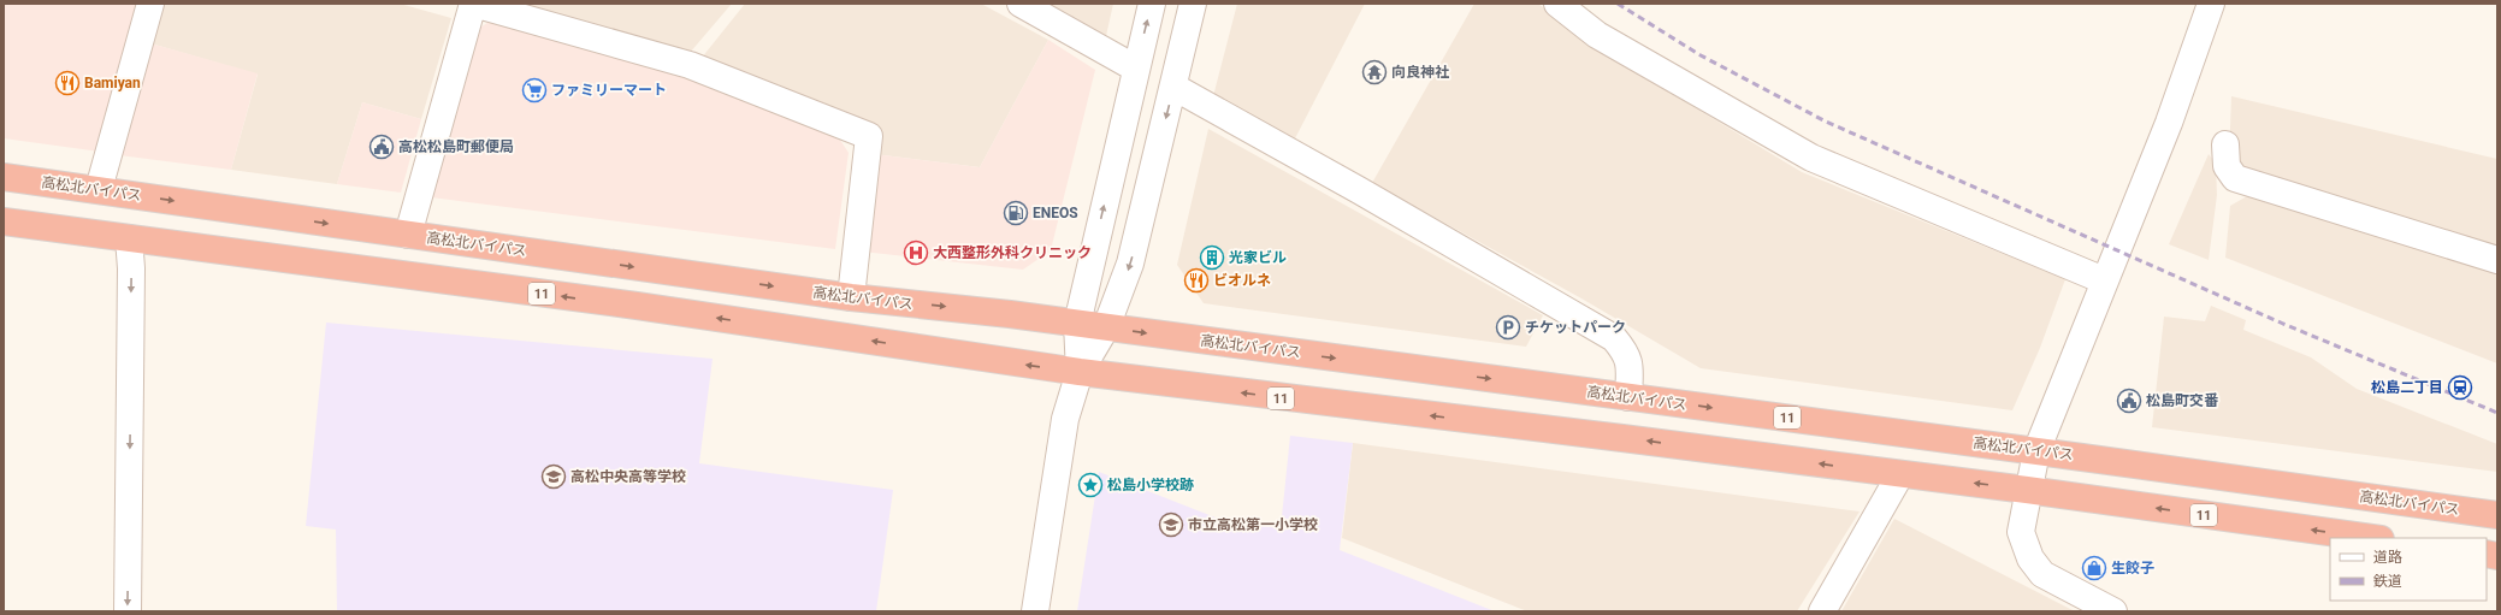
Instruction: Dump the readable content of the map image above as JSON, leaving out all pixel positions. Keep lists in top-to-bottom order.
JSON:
{
  "streets": {
    "highway": ["高松北バイパス", "11"]
  },
  "places": {
    "temple": ["向良神社"],
    "restaurant": ["Bamiyan", "ビオルネ"],
    "supermarket": ["ファミリーマート"],
    "public building": ["高松松島町郵便局", "松島町交番"],
    "fuel station": ["ENEOS"],
    "hospital": ["大西整形外科クリニック"],
    "building": ["光家ビル"],
    "parking": ["チケットパーク"],
    "station": ["松島二丁目"],
    "school or university": ["高松中央高等学校", "市立高松第一小学校"],
    "place": ["松島小学校跡"],
    "shop": ["生餃子"]
  },
  "legend": ["道路", "鉄道"]
}
